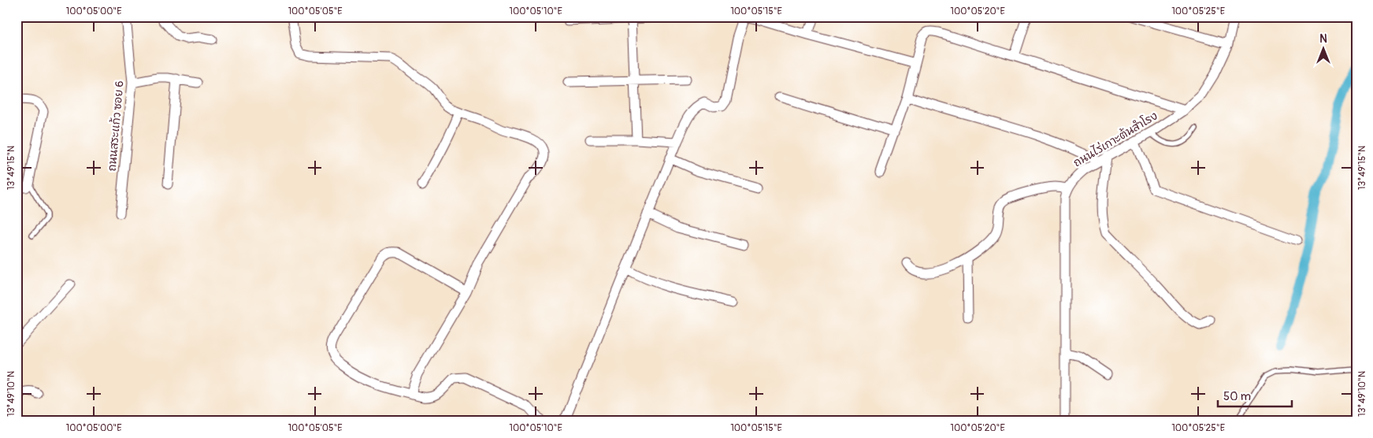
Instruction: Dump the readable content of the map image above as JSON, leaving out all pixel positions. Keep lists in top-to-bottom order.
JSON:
{
  "streets": {
    "street": ["ถนนสระแก้ว ซอย 6", "ถนนไร่เกาะต้นสำโรง"]
  },
  "scale_bar": "50 m",
  "north": "top",
  "coordinates": [
    "100°05'00\"E",
    "100°05'05\"E",
    "100°05'10\"E",
    "100°05'15\"E",
    "100°05'20\"E",
    "100°05'25\"E",
    "13°49'15\"N",
    "13°49'10\"N"
  ]
}
